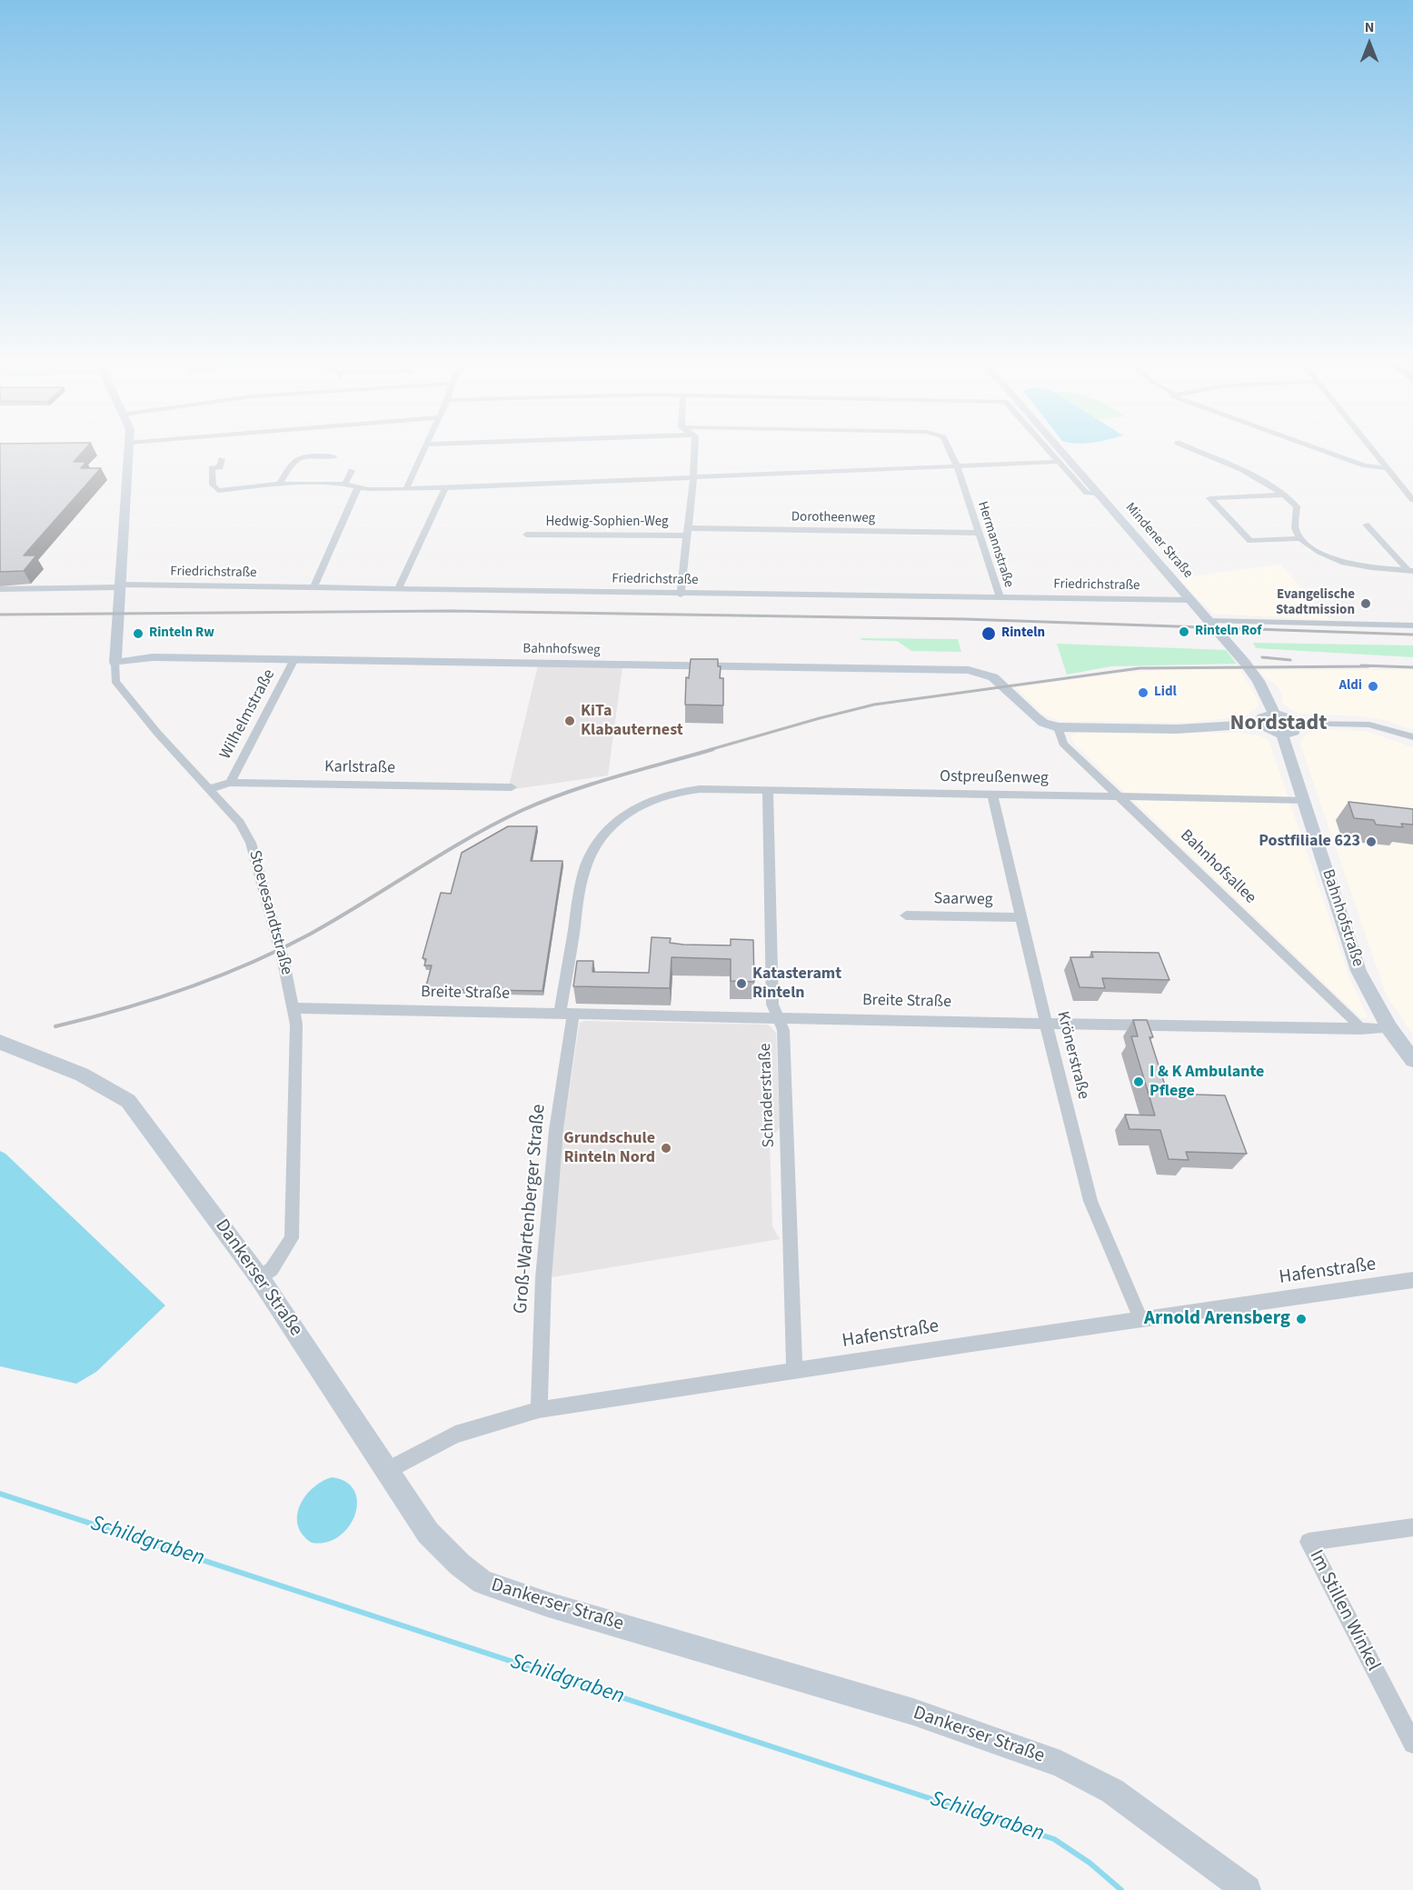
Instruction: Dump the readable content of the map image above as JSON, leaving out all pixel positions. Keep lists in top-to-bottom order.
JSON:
{
  "streets": {
    "main road": [
      "Mindener Straße",
      "Bahnhofsweg",
      "Stoevesandtstraße",
      "Bahnhofstraße",
      "Dankerser Straße"
    ],
    "street": [
      "Dorotheenweg",
      "Hedwig-Sophien-Weg",
      "Hermannstraße",
      "Friedrichstraße",
      "Wilhelmstraße",
      "Karlstraße",
      "Ostpreußenweg",
      "Bahnhofsallee",
      "Saarweg",
      "Breite Straße",
      "Krönerstraße",
      "Schraderstraße",
      "Groß-Wartenberger Straße",
      "Hafenstraße",
      "Im Stillen Winkel"
    ]
  },
  "crossings": [
    ["Dorotheenweg", "Hedwig-Sophien-Weg"],
    ["Dorotheenweg", "Hermannstraße"],
    ["Mindener Straße", "Friedrichstraße"],
    ["Hermannstraße", "Friedrichstraße"],
    ["Friedrichstraße", "Stoevesandtstraße"],
    ["Bahnhofsweg", "Wilhelmstraße"],
    ["Bahnhofsweg", "Bahnhofsallee"],
    ["Bahnhofsweg", "Stoevesandtstraße"],
    ["Wilhelmstraße", "Karlstraße"],
    ["Karlstraße", "Stoevesandtstraße"],
    ["Ostpreußenweg", "Bahnhofsallee"],
    ["Ostpreußenweg", "Bahnhofstraße"],
    ["Ostpreußenweg", "Krönerstraße"],
    ["Ostpreußenweg", "Schraderstraße"],
    ["Ostpreußenweg", "Groß-Wartenberger Straße"],
    ["Bahnhofsallee", "Breite Straße"],
    ["Saarweg", "Krönerstraße"],
    ["Stoevesandtstraße", "Breite Straße"],
    ["Stoevesandtstraße", "Dankerser Straße"],
    ["Bahnhofstraße", "Breite Straße"],
    ["Breite Straße", "Krönerstraße"],
    ["Breite Straße", "Schraderstraße"],
    ["Breite Straße", "Groß-Wartenberger Straße"],
    ["Krönerstraße", "Hafenstraße"],
    ["Schraderstraße", "Hafenstraße"],
    ["Groß-Wartenberger Straße", "Hafenstraße"],
    ["Hafenstraße", "Dankerser Straße"]
  ],
  "districts": ["Nordstadt"],
  "water": ["Schildgraben"],
  "places": [
    "Evangelische Stadtmission",
    "Rinteln Rof",
    "Rinteln Rw",
    "Rinteln",
    "Aldi",
    "Lidl",
    "KiTa Klabauternest",
    "Postfiliale 623",
    "Katasteramt Rinteln",
    "I & K Ambulante Pflege",
    "Grundschule Rinteln Nord",
    "Arnold Arensberg"
  ],
  "north": "top"
}
